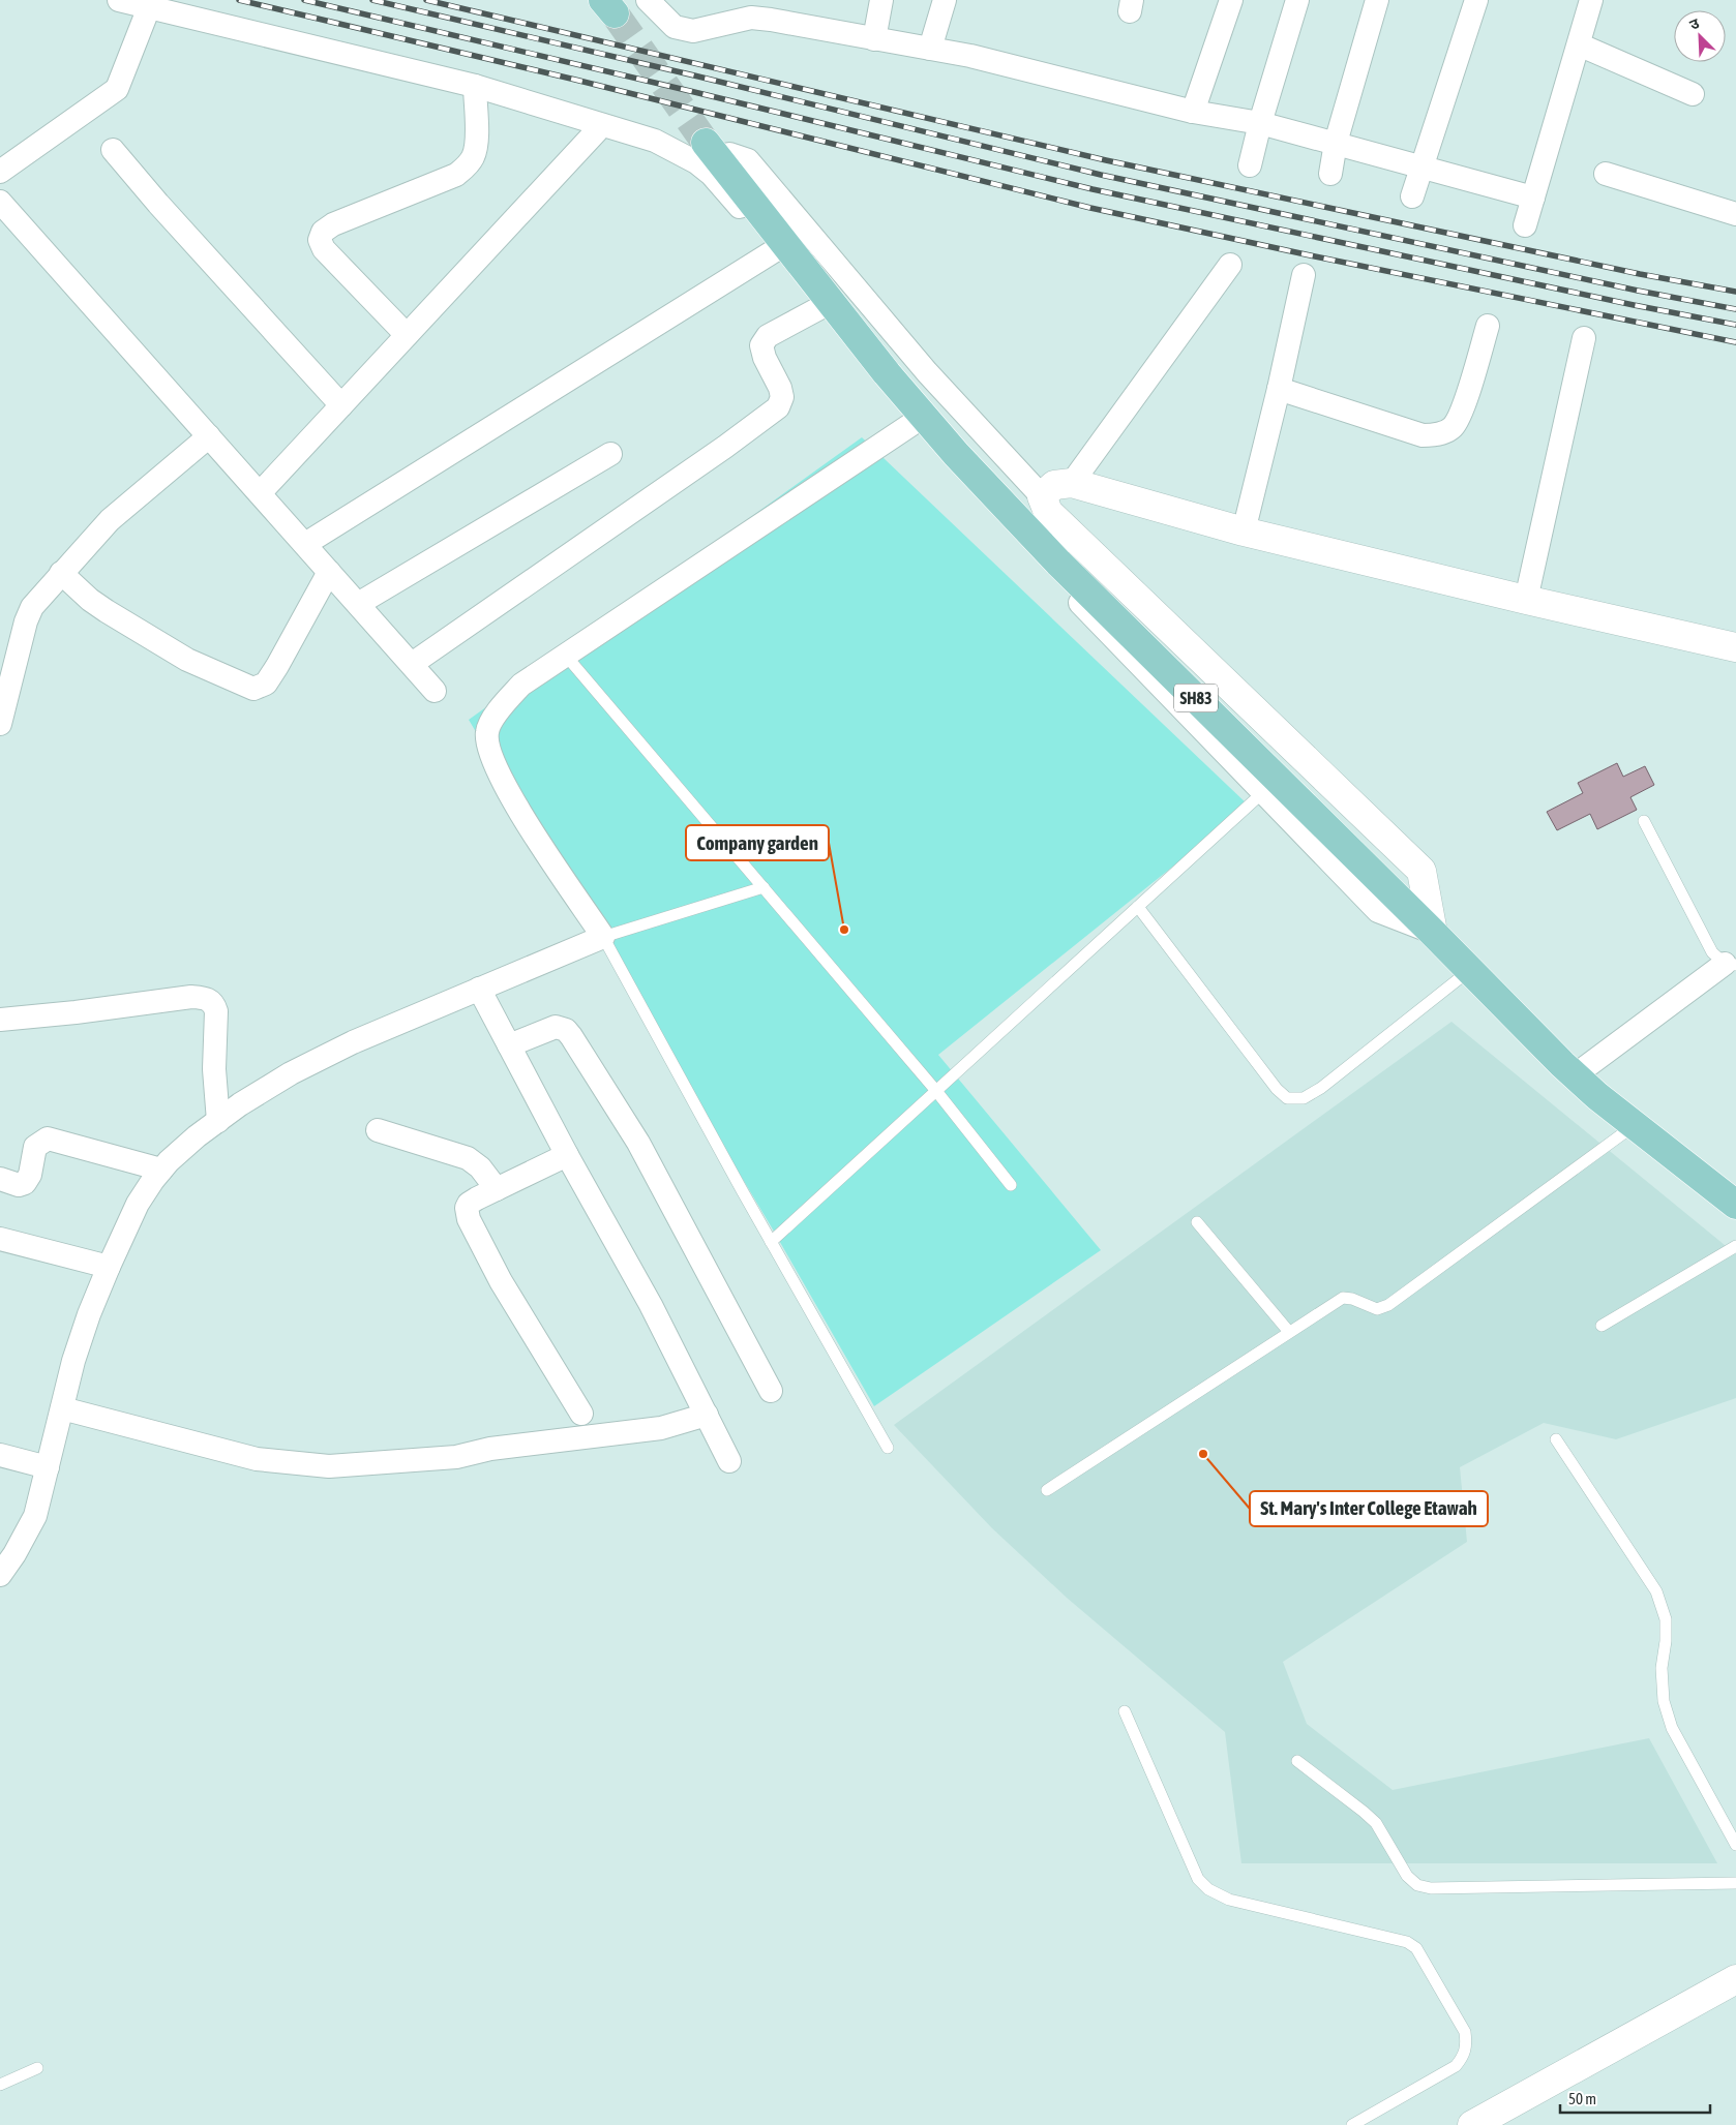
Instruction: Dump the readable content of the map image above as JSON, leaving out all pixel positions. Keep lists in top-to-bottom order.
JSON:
{
  "streets": {
    "main road": ["SH83"]
  },
  "places": ["Company garden", "St. Mary's Inter College Etawah"],
  "scale_bar": "50 m",
  "north": "top left"
}
